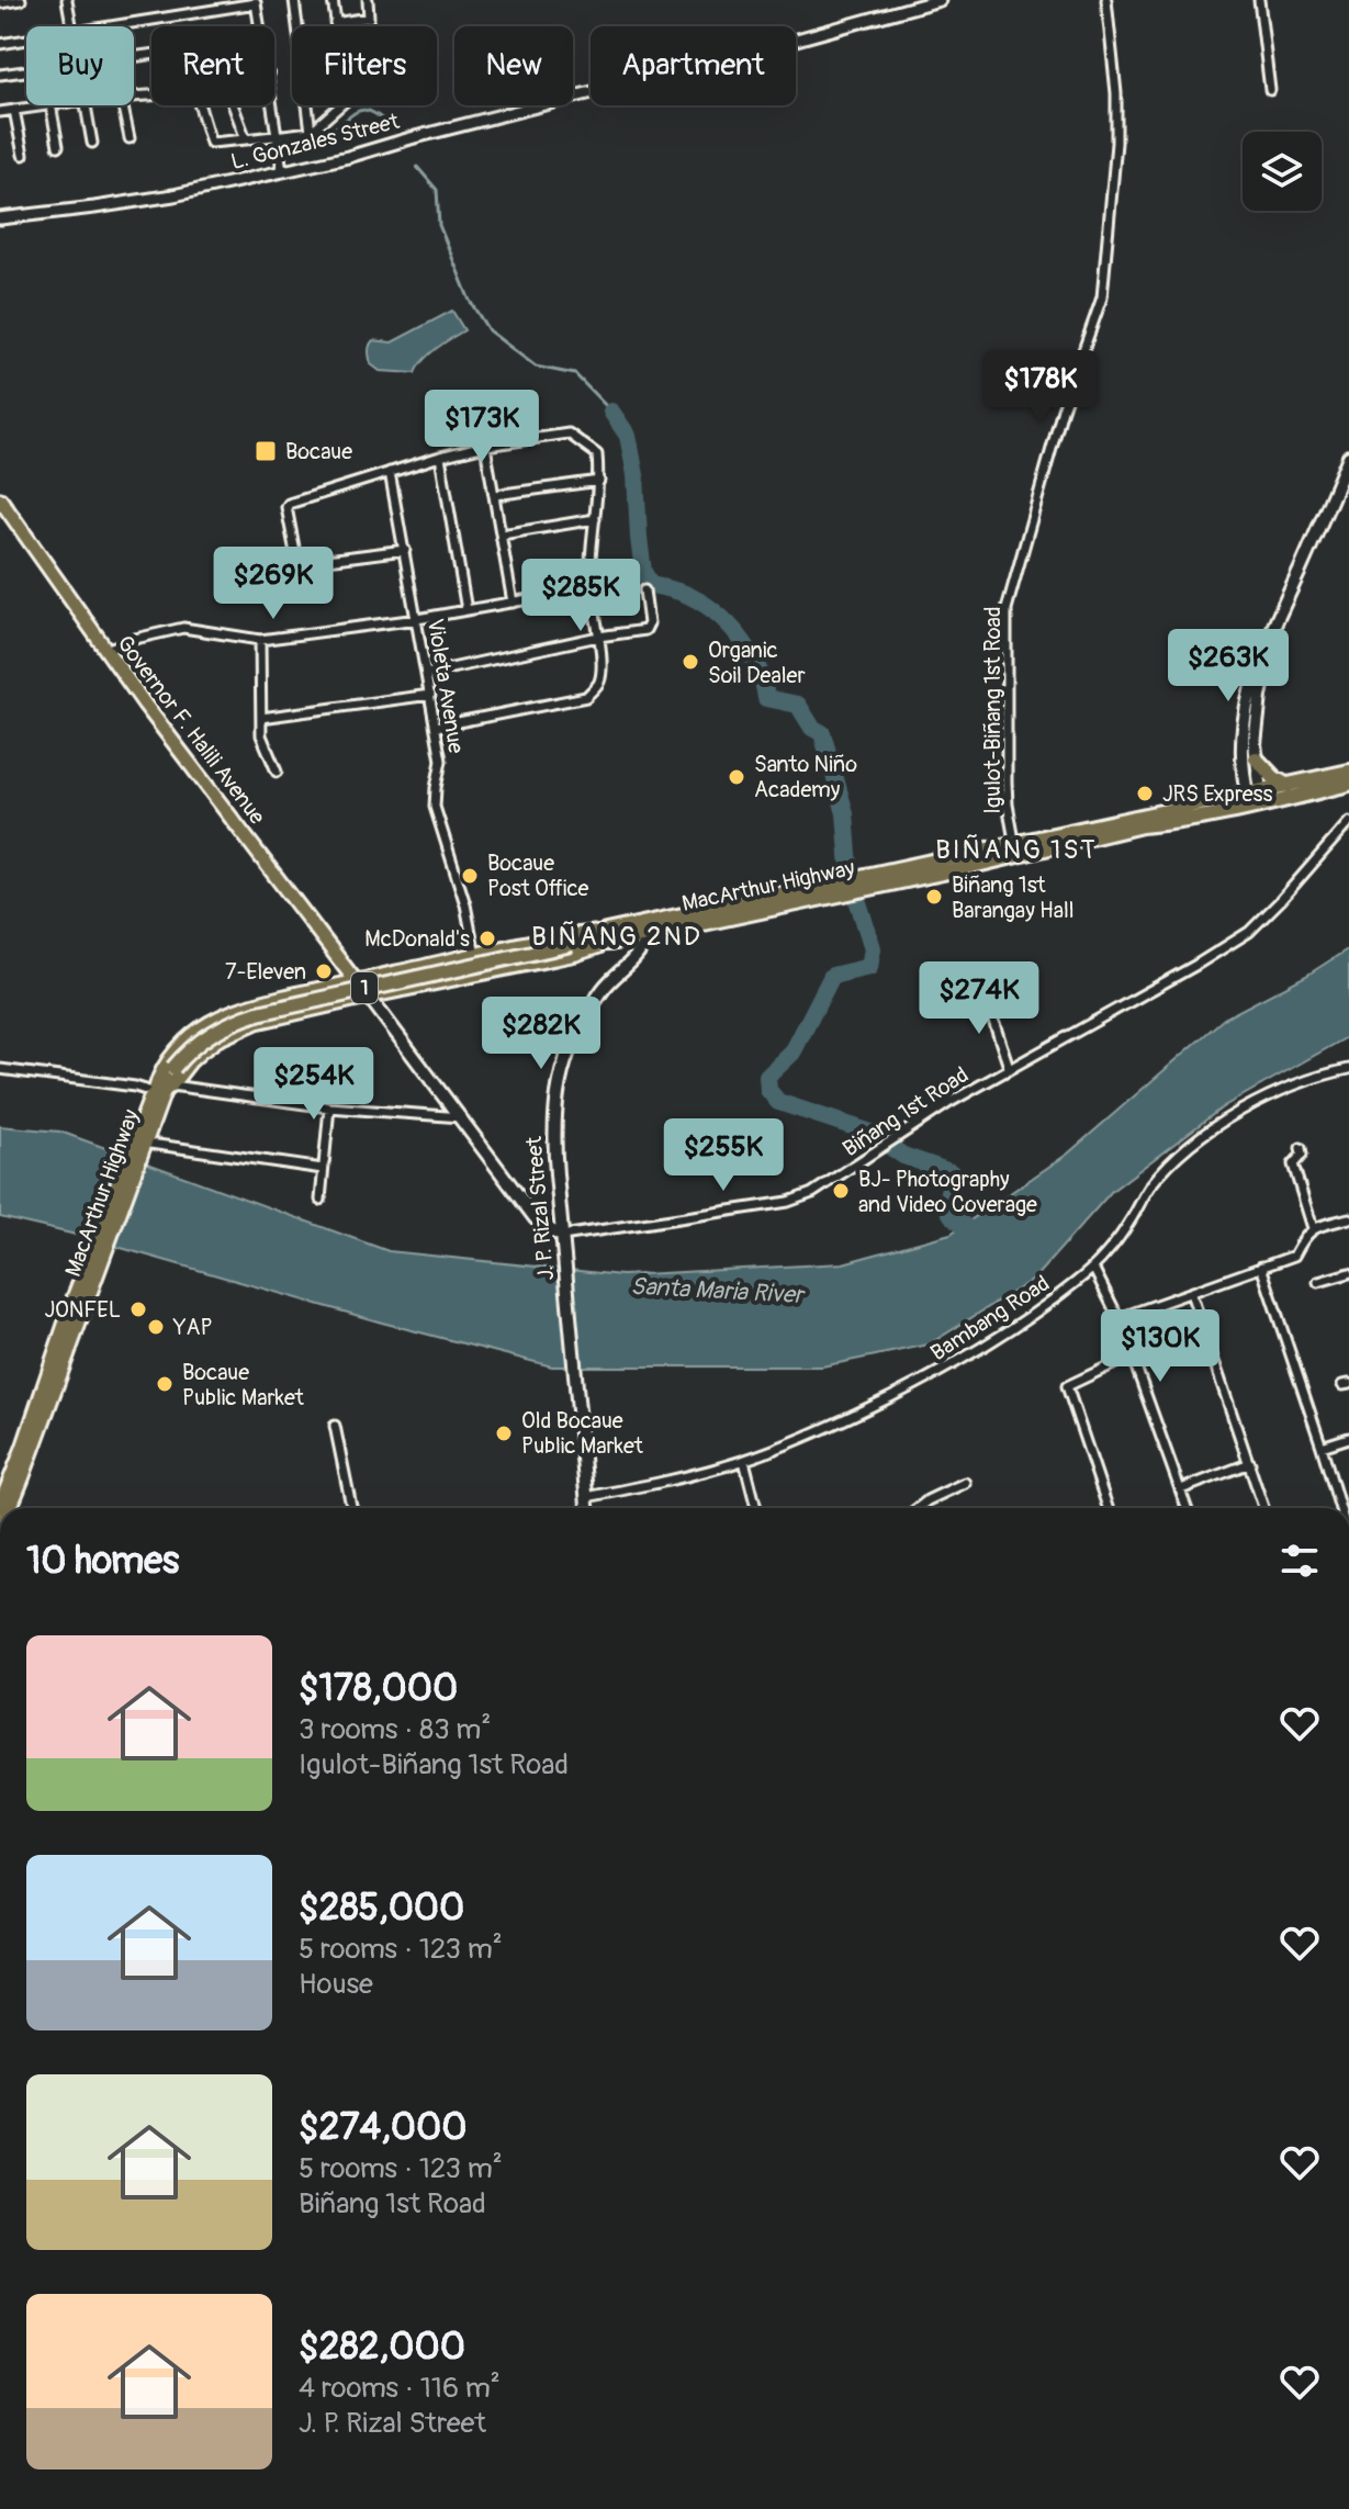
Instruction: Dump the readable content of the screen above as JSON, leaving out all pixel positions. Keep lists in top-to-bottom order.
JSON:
{
  "streets": {
    "highway": ["MacArthur Highway", "1"],
    "main road": ["Governor F. Halili Avenue", "J. P. Rizal Street"],
    "street": [
      "L. Gonzales Street",
      "Violeta Avenue",
      "Igulot-Biñang 1st Road",
      "Biñang 1st Road",
      "Bambang Road"
    ]
  },
  "crossings": [
    ["Violeta Avenue", "MacArthur Highway"],
    ["Igulot-Biñang 1st Road", "MacArthur Highway"],
    ["Governor F. Halili Avenue", "MacArthur Highway"],
    ["MacArthur Highway", "1"],
    ["MacArthur Highway", "J. P. Rizal Street"],
    ["Biñang 1st Road", "J. P. Rizal Street"],
    ["J. P. Rizal Street", "Bambang Road"]
  ],
  "districts": ["BIÑANG 1ST", "BIÑANG 2ND"],
  "water": ["Santa Maria River"],
  "places": {
    "transit": ["Bocaue"],
    "other": [
      "Organic Soil Dealer",
      "Santo Niño Academy",
      "JRS Express",
      "Bocaue Post Office",
      "Biñang 1st Barangay Hall",
      "McDonald's",
      "7-Eleven",
      "BJ- Photography and Video Coverage",
      "JONFEL",
      "YAP",
      "Bocaue Public Market",
      "Old Bocaue Public Market"
    ]
  },
  "page": {
    "chip": [
      "Buy",
      "Rent",
      "Filters",
      "New",
      "Apartment"
    ],
    "price": [
      "$178K",
      "$173K",
      "$269K",
      "$285K",
      "$263K",
      "$274K",
      "$282K",
      "$254K",
      "$255K",
      "$130K"
    ],
    "heading": "10 homes",
    "list": [
      {
        "name": "$178,000",
        "note": "3 rooms · 83 m² · Igulot-Biñang 1st Road"
      },
      {
        "name": "$285,000",
        "note": "5 rooms · 123 m² · House"
      },
      {
        "name": "$274,000",
        "note": "5 rooms · 123 m² · Biñang 1st Road"
      },
      {
        "name": "$282,000",
        "note": "4 rooms · 116 m² · J. P. Rizal Street"
      }
    ]
  }
}
